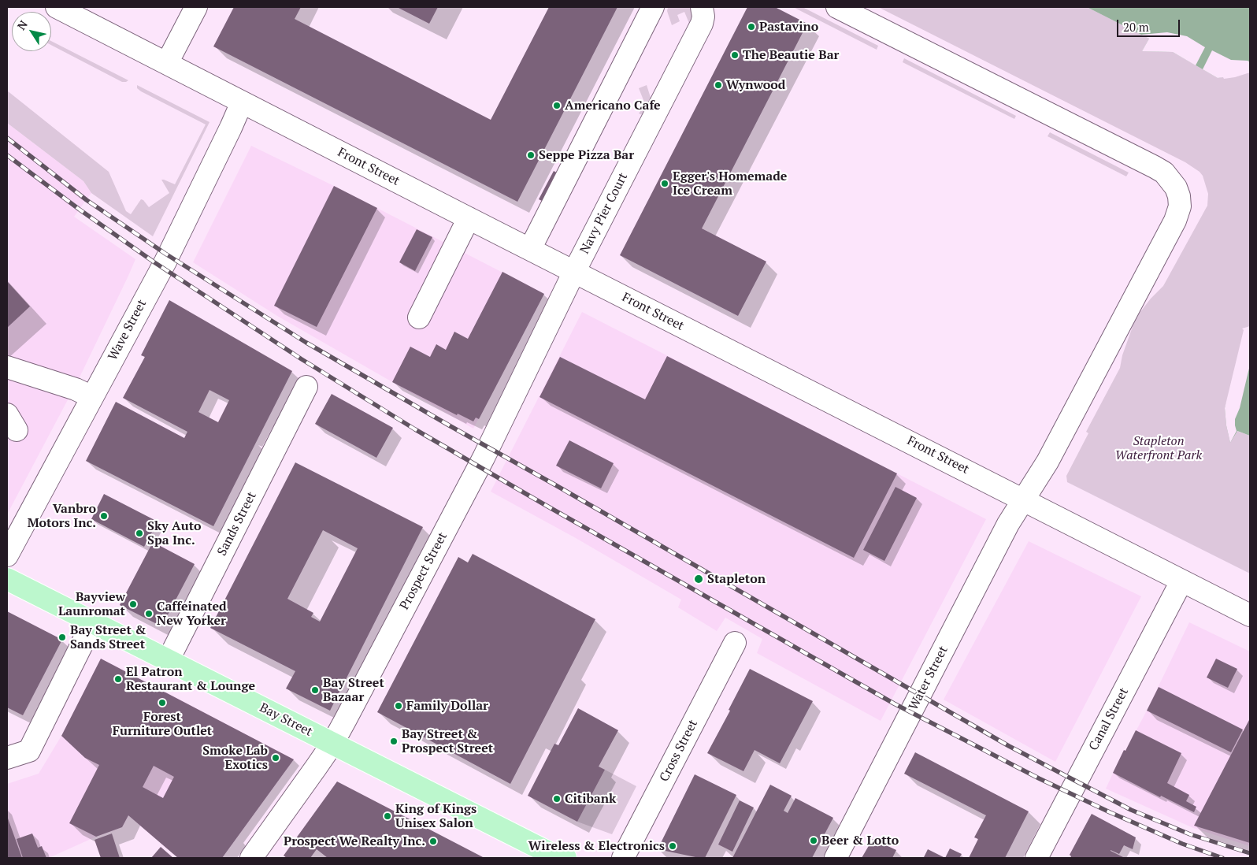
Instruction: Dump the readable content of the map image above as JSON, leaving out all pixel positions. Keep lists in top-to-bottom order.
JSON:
{
  "streets": {
    "main road": ["Bay Street"],
    "street": [
      "Front Street",
      "Navy Pier Court",
      "Wave Street",
      "Sands Street",
      "Prospect Street",
      "Water Street",
      "Canal Street",
      "Cross Street"
    ]
  },
  "crossings": [
    ["Front Street", "Navy Pier Court"],
    ["Front Street", "Wave Street"],
    ["Front Street", "Prospect Street"],
    ["Front Street", "Water Street"],
    ["Front Street", "Canal Street"],
    ["Navy Pier Court", "Prospect Street"],
    ["Sands Street", "Bay Street"],
    ["Prospect Street", "Bay Street"]
  ],
  "parks": ["Stapleton Waterfront Park"],
  "places": [
    "Pastavino",
    "The Beautie Bar",
    "Wynwood",
    "Americano Cafe",
    "Seppe Pizza Bar",
    "Egger's Homemade Ice Cream",
    "Vanbro Motors Inc.",
    "Sky Auto Spa Inc.",
    "Stapleton",
    "Bayview Launromat",
    "Caffeinated New Yorker",
    "Bay Street & Sands Street",
    "El Patron Restaurant & Lounge",
    "Bay Street Bazaar",
    "Forest Furniture Outlet",
    "Family Dollar",
    "Bay Street & Prospect Street",
    "Smoke Lab Exotics",
    "Citibank",
    "King of Kings Unisex Salon",
    "Beer & Lotto",
    "Prospect We Realty Inc.",
    "Wireless & Electronics"
  ],
  "scale_bar": "20 m",
  "north": "top left"
}
